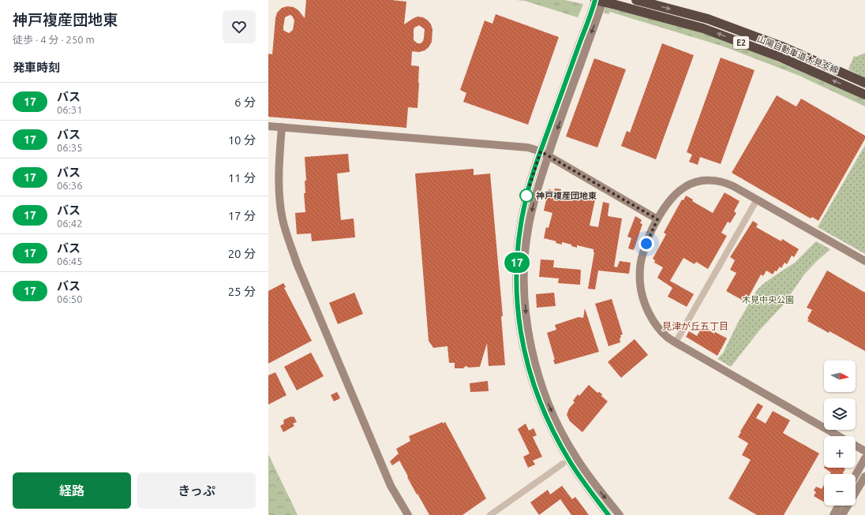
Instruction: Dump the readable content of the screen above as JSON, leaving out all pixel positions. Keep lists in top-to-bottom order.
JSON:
{
  "streets": {
    "highway": ["E2", "山陽自動車道木見支線"]
  },
  "districts": ["見津が丘五丁目"],
  "parks": ["木見中央公園"],
  "places": ["神戸複産団地東"],
  "lines": ["bus line 17"],
  "north": "right",
  "page": {
    "heading": [
      ["神戸複産団地東", "徒歩 · 4 分 · 250 m"],
      "発車時刻"
    ],
    "on_map": "17",
    "list": [
      {
        "mark": "17",
        "name": "バス",
        "note": "06:31",
        "value": "6 分"
      },
      {
        "mark": "17",
        "name": "バス",
        "note": "06:35",
        "value": "10 分"
      },
      {
        "mark": "17",
        "name": "バス",
        "note": "06:36",
        "value": "11 分"
      },
      {
        "mark": "17",
        "name": "バス",
        "note": "06:42",
        "value": "17 分"
      },
      {
        "mark": "17",
        "name": "バス",
        "note": "06:45",
        "value": "20 分"
      },
      {
        "mark": "17",
        "name": "バス",
        "note": "06:50",
        "value": "25 分"
      }
    ],
    "map_buttons": ["+", "−"],
    "buttons": ["経路", "きっぷ"]
  }
}
